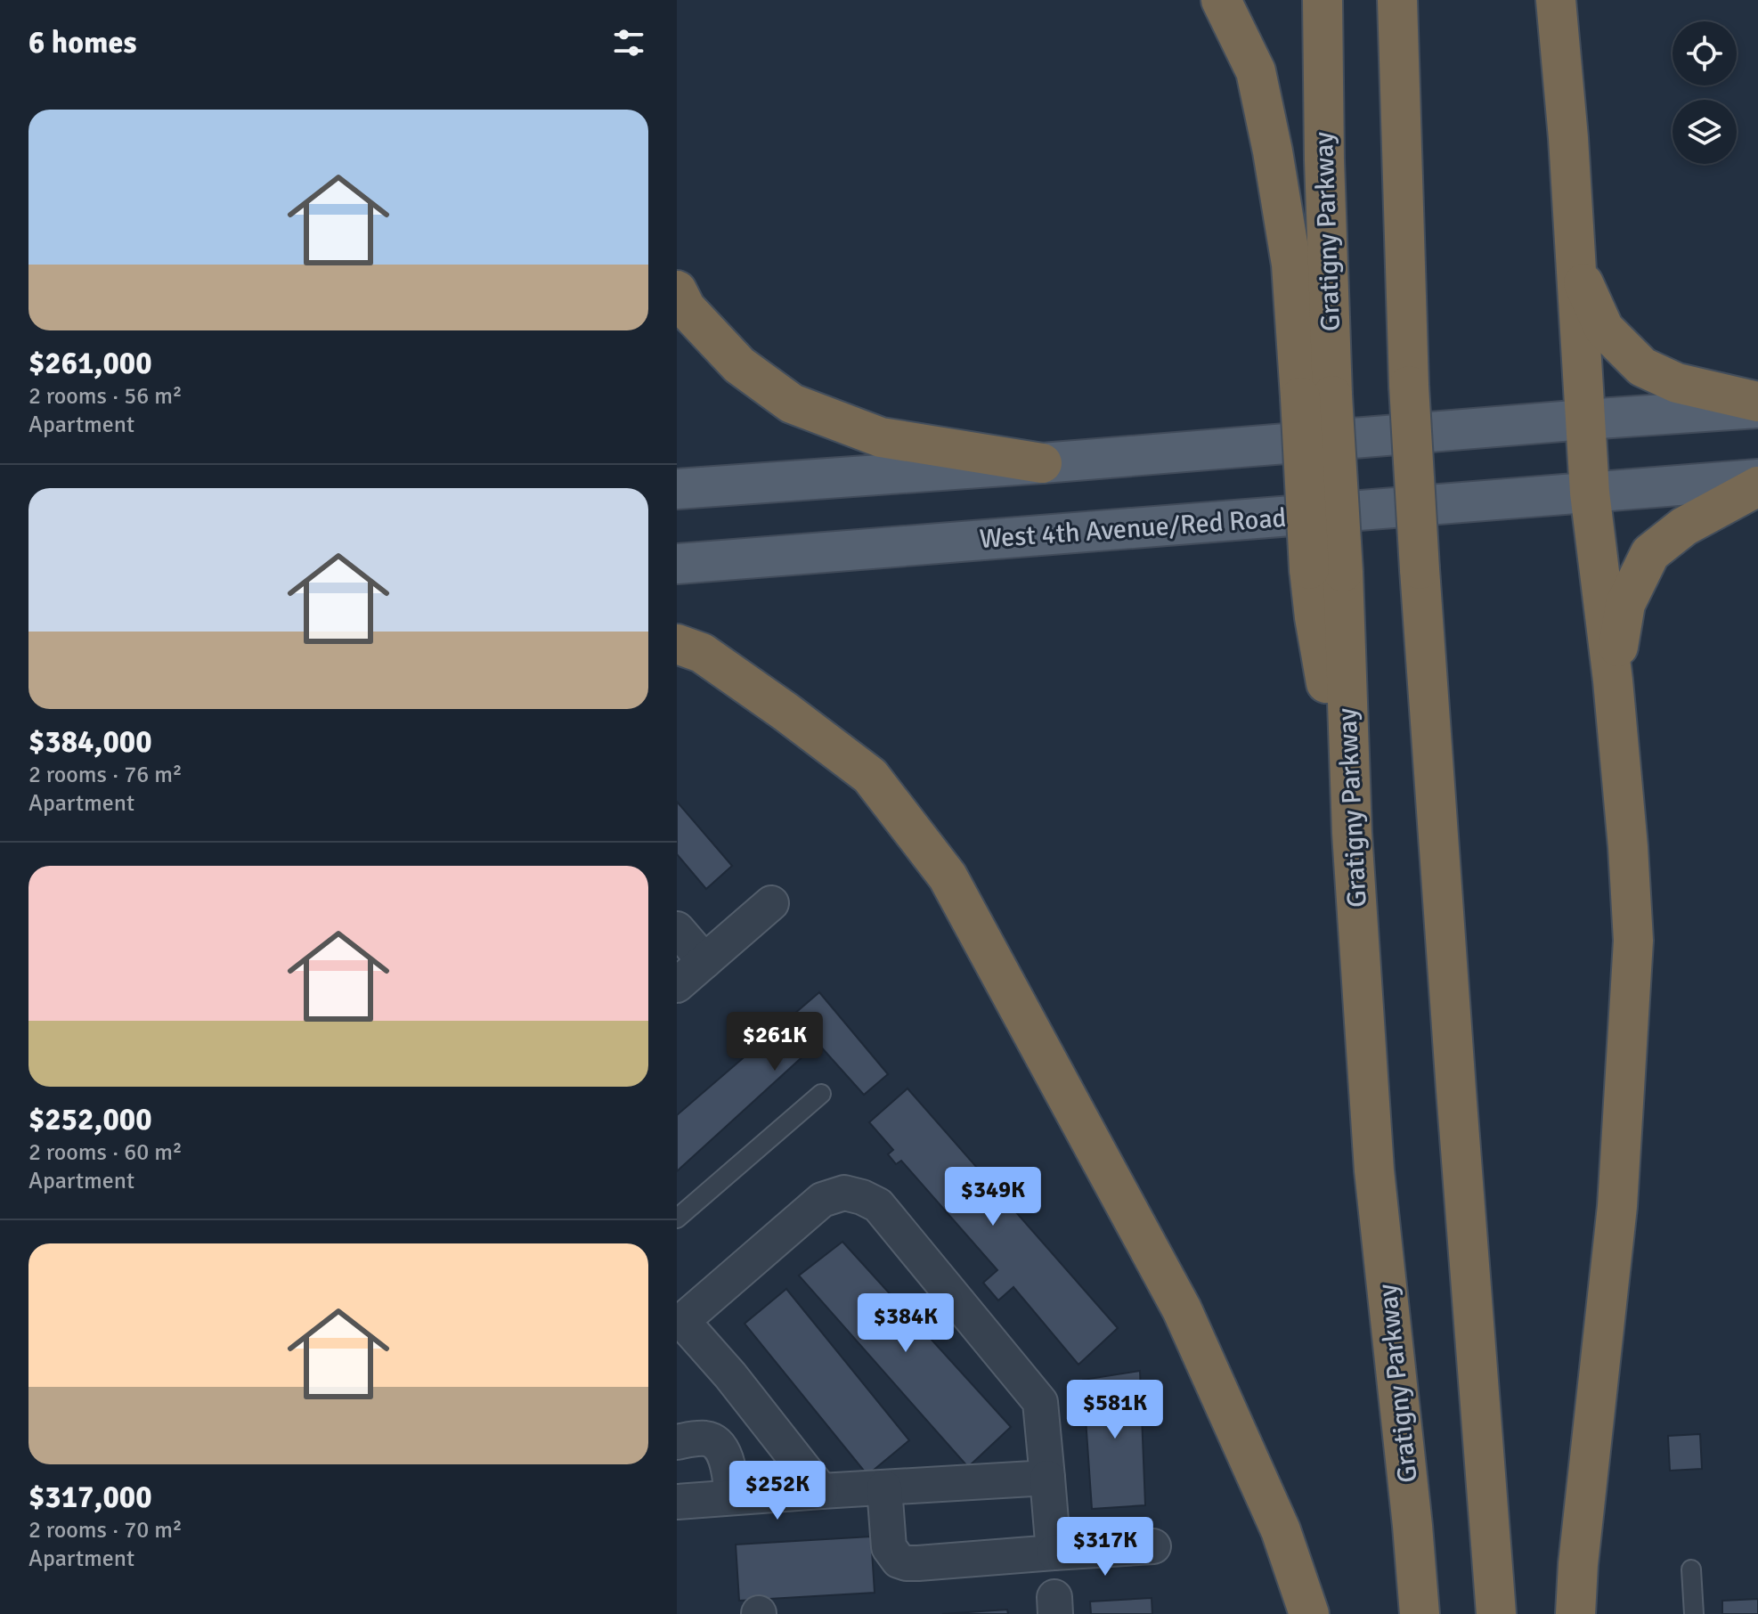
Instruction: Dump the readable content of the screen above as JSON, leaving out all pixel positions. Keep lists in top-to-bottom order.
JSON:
{
  "streets": {
    "highway": ["Gratigny Parkway"],
    "main road": ["West 4th Avenue/Red Road"]
  },
  "page": {
    "heading": "6 homes",
    "list": [
      {
        "name": "$261,000",
        "note": "2 rooms · 56 m² · Apartment"
      },
      {
        "name": "$384,000",
        "note": "2 rooms · 76 m² · Apartment"
      },
      {
        "name": "$252,000",
        "note": "2 rooms · 60 m² · Apartment"
      },
      {
        "name": "$317,000",
        "note": "2 rooms · 70 m² · Apartment"
      }
    ],
    "price": [
      "$261K",
      "$349K",
      "$384K",
      "$581K",
      "$252K",
      "$317K"
    ]
  }
}
